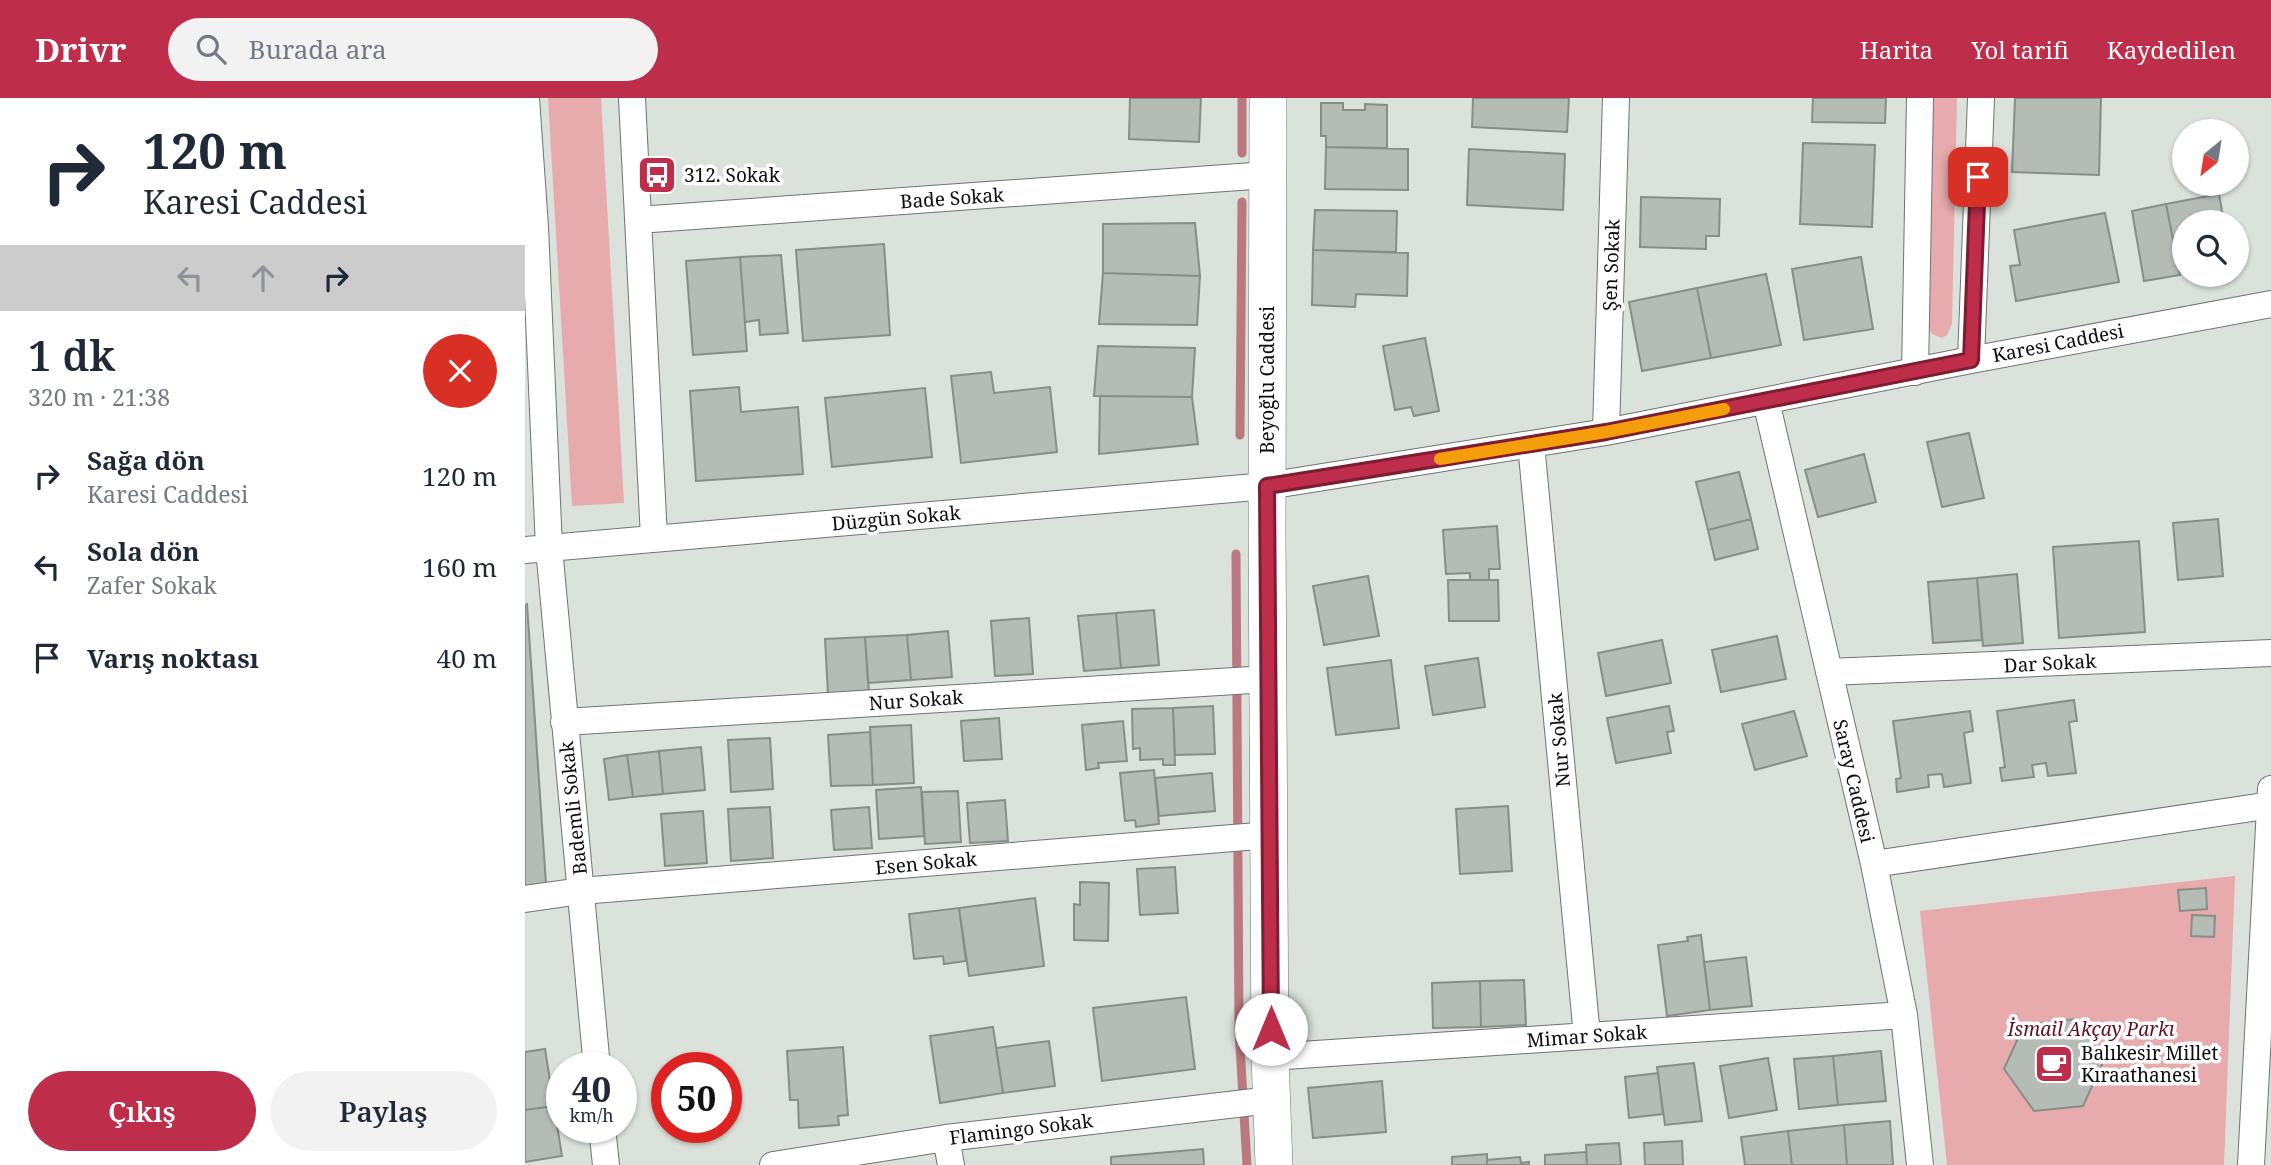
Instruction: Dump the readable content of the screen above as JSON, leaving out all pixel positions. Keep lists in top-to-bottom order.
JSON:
{
  "streets": {
    "main road": ["Beyoğlu Caddesi"],
    "street": [
      "Bade Sokak",
      "Şen Sokak",
      "Karesi Caddesi",
      "Düzgün Sokak",
      "Dar Sokak",
      "Nur Sokak",
      "Saray Caddesi",
      "Bademli Sokak",
      "Esen Sokak",
      "Mimar Sokak",
      "Flamingo Sokak"
    ]
  },
  "crossings": [
    ["Bade Sokak", "Beyoğlu Caddesi"],
    ["Şen Sokak", "Karesi Caddesi"],
    ["Karesi Caddesi", "Beyoğlu Caddesi"],
    ["Karesi Caddesi", "Düzgün Sokak"],
    ["Karesi Caddesi", "Nur Sokak"],
    ["Karesi Caddesi", "Saray Caddesi"],
    ["Beyoğlu Caddesi", "Düzgün Sokak"],
    ["Beyoğlu Caddesi", "Nur Sokak"],
    ["Beyoğlu Caddesi", "Esen Sokak"],
    ["Beyoğlu Caddesi", "Mimar Sokak"],
    ["Beyoğlu Caddesi", "Flamingo Sokak"],
    ["Düzgün Sokak", "Bademli Sokak"],
    ["Dar Sokak", "Saray Caddesi"],
    ["Nur Sokak", "Bademli Sokak"],
    ["Nur Sokak", "Mimar Sokak"],
    ["Saray Caddesi", "Mimar Sokak"],
    ["Bademli Sokak", "Esen Sokak"]
  ],
  "parks": ["İsmail Akçay Parkı"],
  "places": {
    "bus stop": ["312. Sokak"],
    "cafe": ["Balıkesir Millet Kıraathanesi"]
  },
  "north": "bottom left",
  "page": {
    "header": "Drivr",
    "search": "Burada ara",
    "nav": ["Harita", "Yol tarifi", "Kaydedilen"],
    "turn": ["120 m", "Karesi Caddesi"],
    "heading": ["1 dk", "320 m · 21:38"],
    "list": [
      {
        "name": "Sağa dön",
        "note": "Karesi Caddesi",
        "value": "120 m"
      },
      {
        "name": "Sola dön",
        "note": "Zafer Sokak",
        "value": "160 m"
      },
      {
        "name": "Varış noktası",
        "value": "40 m"
      }
    ],
    "speed": "40 km/h",
    "limit": "50",
    "buttons": ["Çıkış", "Paylaş"]
  }
}
